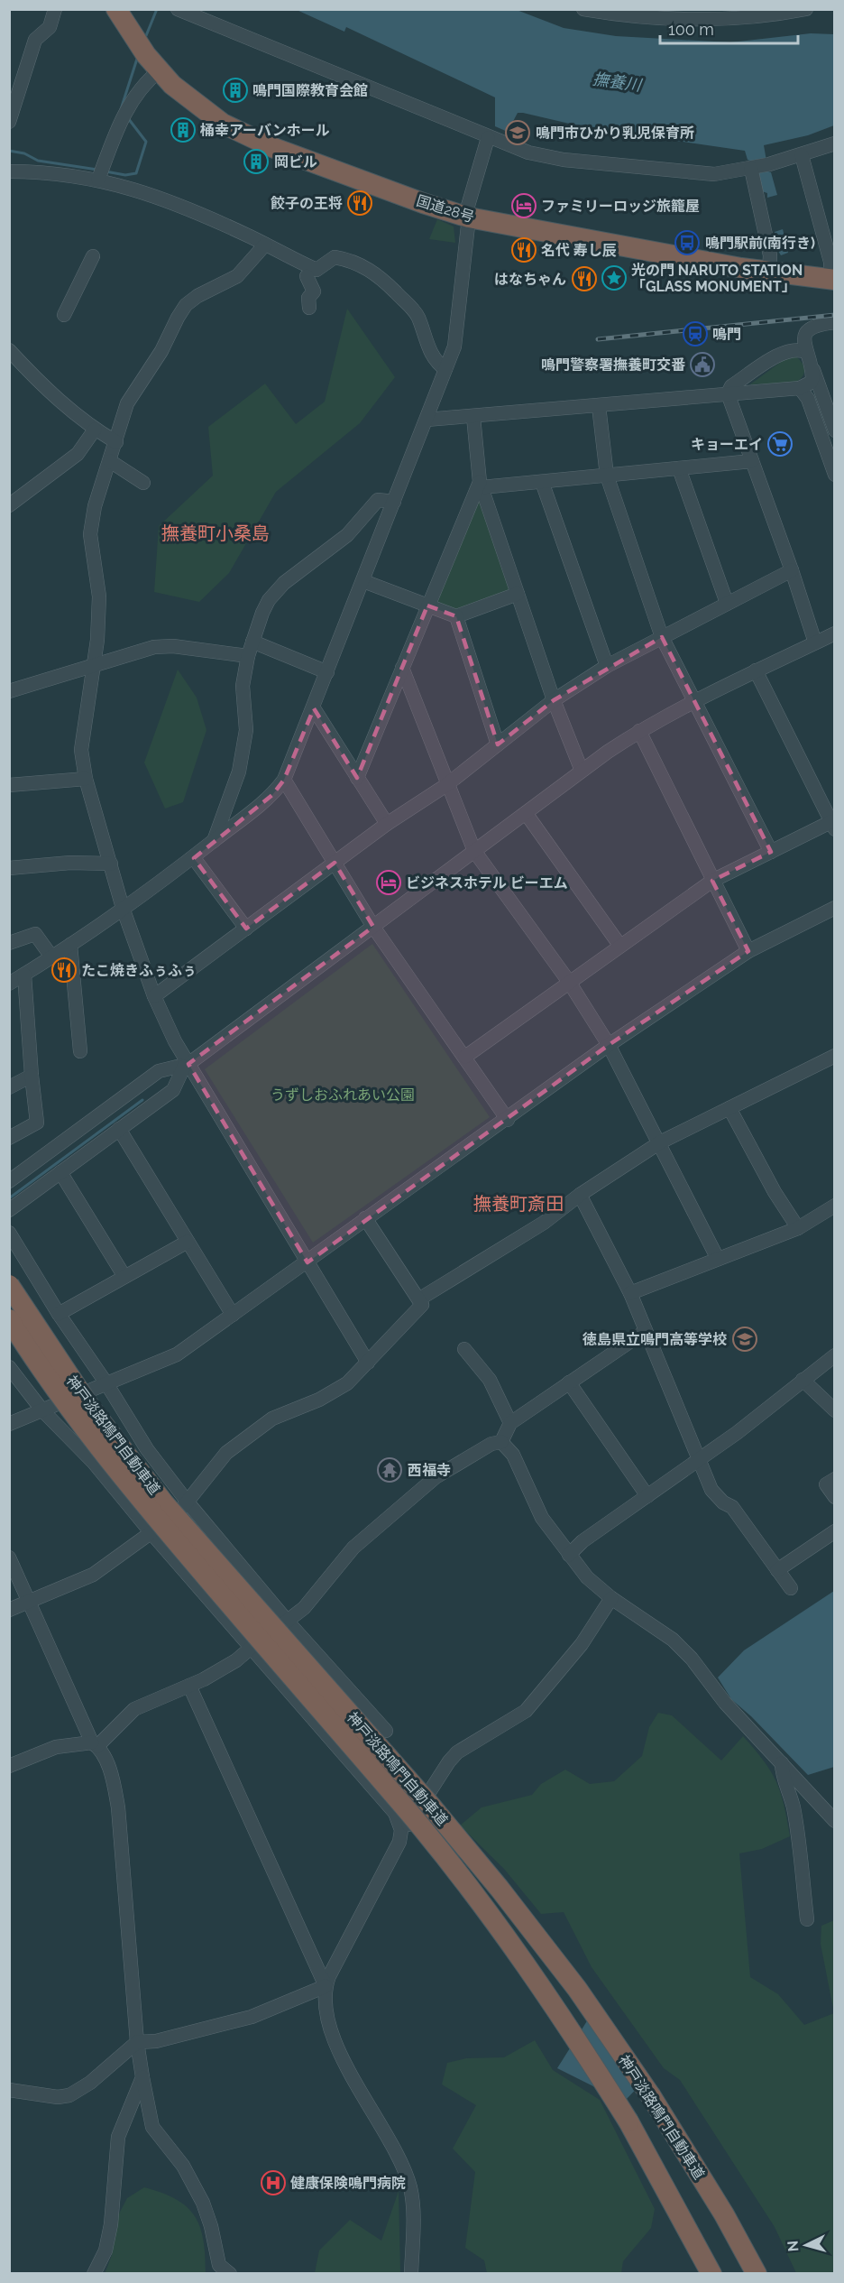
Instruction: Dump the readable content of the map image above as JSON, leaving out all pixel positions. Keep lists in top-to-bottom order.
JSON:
{
  "streets": {
    "highway": ["国道28号", "神戸淡路鳴門自動車道"]
  },
  "districts": ["撫養町小桑島", "撫養町斎田"],
  "water": ["撫養川"],
  "parks": ["うずしおふれあい公園"],
  "places": {
    "building": ["鳴門国際教育会館", "桶幸アーバンホール", "岡ビル"],
    "school or university": ["鳴門市ひかり乳児保育所", "徳島県立鳴門高等学校"],
    "restaurant": [
      "餃子の王将",
      "名代 寿し辰",
      "はなちゃん",
      "たこ焼きふぅふぅ"
    ],
    "hotel": ["ファミリーロッジ旅籠屋", "ビジネスホテル ビーエム"],
    "bus stop": ["鳴門駅前(南行き)"],
    "place": ["光の門 NARUTO STATION 「GLASS MONUMENT」"],
    "station": ["鳴門"],
    "public building": ["鳴門警察署撫養町交番"],
    "supermarket": ["キョーエイ"],
    "temple": ["西福寺"],
    "hospital": ["健康保険鳴門病院"]
  },
  "scale_bar": "100 m",
  "north": "left"
}
